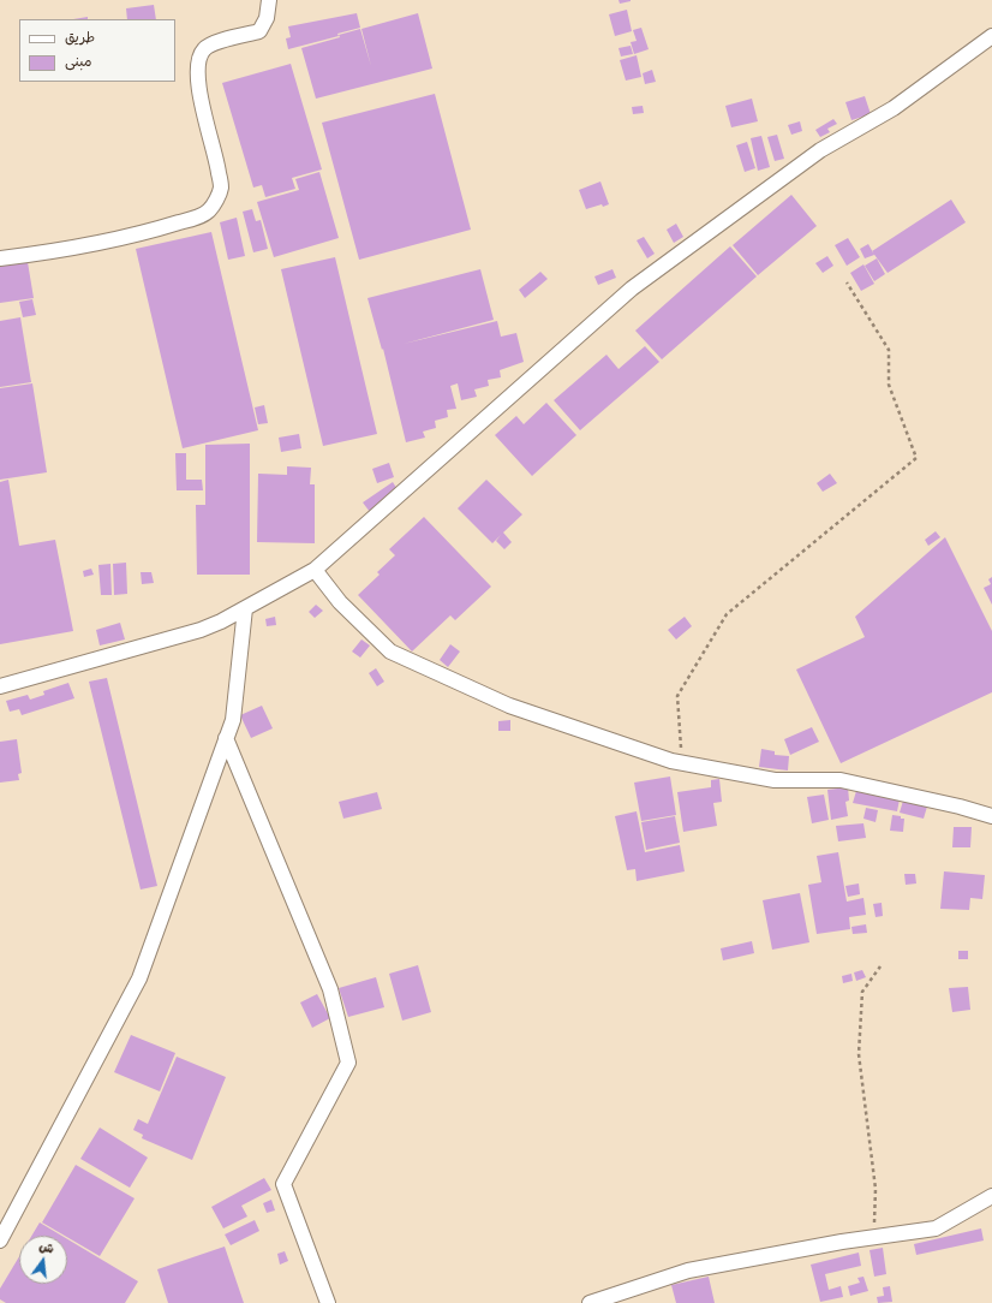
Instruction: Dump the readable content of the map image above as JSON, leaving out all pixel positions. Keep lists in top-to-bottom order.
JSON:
{
  "legend": ["طريق", "مبنى"],
  "north": "top"
}
